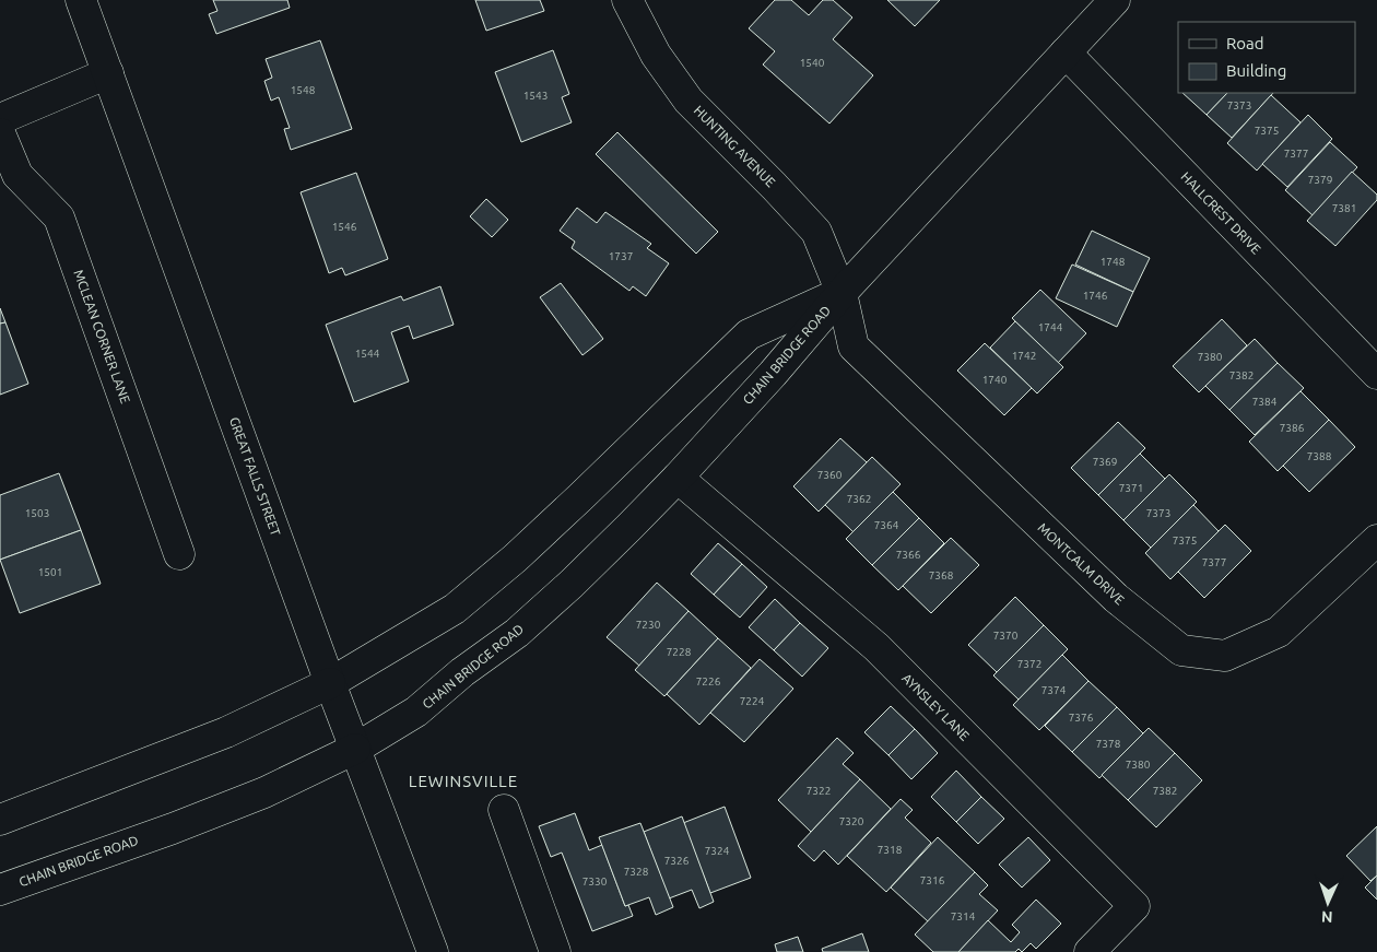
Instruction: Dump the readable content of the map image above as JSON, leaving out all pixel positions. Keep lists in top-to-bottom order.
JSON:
{
  "streets": {
    "street": [
      "HUNTING AVENUE",
      "HALLCREST DRIVE",
      "MCLEAN CORNER LANE",
      "CHAIN BRIDGE ROAD",
      "GREAT FALLS STREET",
      "MONTCALM DRIVE",
      "AYNSLEY LANE"
    ]
  },
  "crossings": [
    ["HUNTING AVENUE", "CHAIN BRIDGE ROAD"],
    ["HUNTING AVENUE", "MONTCALM DRIVE"],
    ["HALLCREST DRIVE", "CHAIN BRIDGE ROAD"],
    ["CHAIN BRIDGE ROAD", "GREAT FALLS STREET"],
    ["CHAIN BRIDGE ROAD", "MONTCALM DRIVE"],
    ["CHAIN BRIDGE ROAD", "AYNSLEY LANE"]
  ],
  "districts": ["LEWINSVILLE"],
  "house_numbers": [
    "1540",
    "1548",
    "1543",
    "7373",
    "7375",
    "7377",
    "7379",
    "7381",
    "1546",
    "1737",
    "1748",
    "1746",
    "1744",
    "1544",
    "1742",
    "7380",
    "7382",
    "1740",
    "7384",
    "7386",
    "7388",
    "7369",
    "7360",
    "7371",
    "7362",
    "1503",
    "7373",
    "7364",
    "7375",
    "7366",
    "7377",
    "1501",
    "7368",
    "7230",
    "7370",
    "7228",
    "7372",
    "7226",
    "7374",
    "7224",
    "7376",
    "7378",
    "7380",
    "7322",
    "7382",
    "7320",
    "7318",
    "7324",
    "7326",
    "7328",
    "7316",
    "7330",
    "7314"
  ],
  "legend": ["Road", "Building"],
  "north": "bottom"
}
